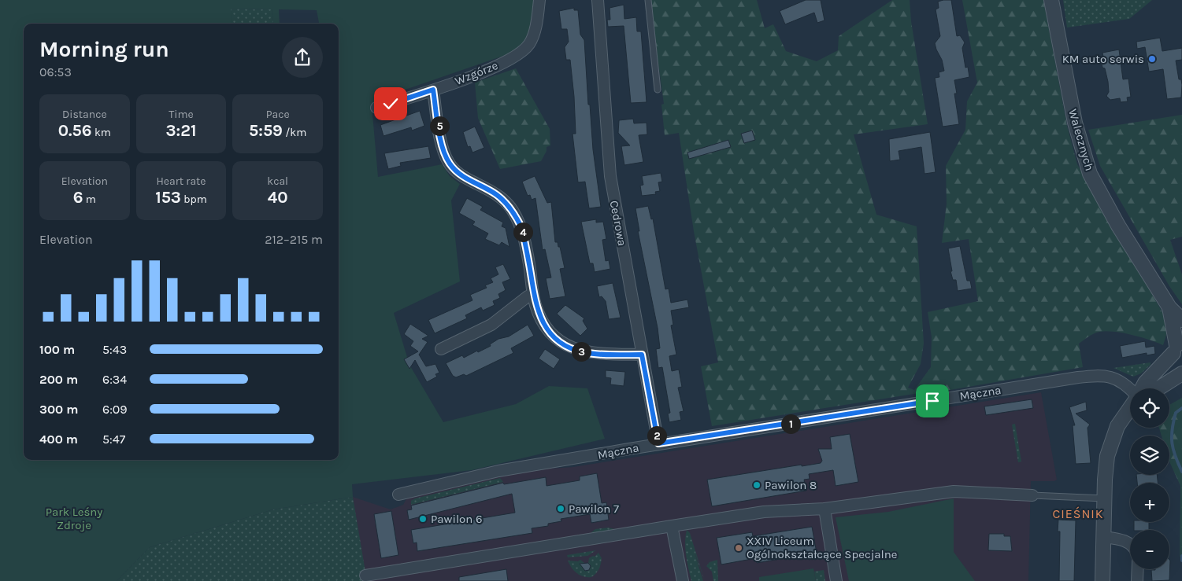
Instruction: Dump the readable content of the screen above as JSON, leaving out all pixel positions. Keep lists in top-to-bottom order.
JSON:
{
  "streets": {
    "street": [
      "Wzgórze",
      "Walecznych",
      "Cedrowa",
      "Mączna"
    ]
  },
  "crossings": [
    ["Cedrowa", "Mączna"]
  ],
  "districts": ["CIEŚNIK"],
  "parks": ["Park Leśny Zdroje"],
  "places": [
    "KM auto serwis",
    "Pawilon 8",
    "Pawilon 7",
    "Pawilon 6",
    "XXIV Liceum Ogólnokształcące Specjalne"
  ],
  "page": {
    "heading": ["Morning run", "06:53"],
    "stats": [
      ["Distance", "0.56 km"],
      ["Time", "3:21"],
      ["Pace", "5:59 /km"],
      ["Elevation", "6 m"],
      ["Heart rate", "153 bpm"],
      ["kcal", "40"]
    ],
    "pins": [
      "5",
      "4",
      "3",
      "1",
      "2"
    ],
    "chart": ["Elevation", "212–215 m"],
    "list": [
      {
        "name": "100 m",
        "note": "5:43"
      },
      {
        "name": "200 m",
        "note": "6:34"
      },
      {
        "name": "300 m",
        "note": "6:09"
      },
      {
        "name": "400 m",
        "note": "5:47"
      }
    ],
    "map_buttons": ["+", "−"]
  }
}
